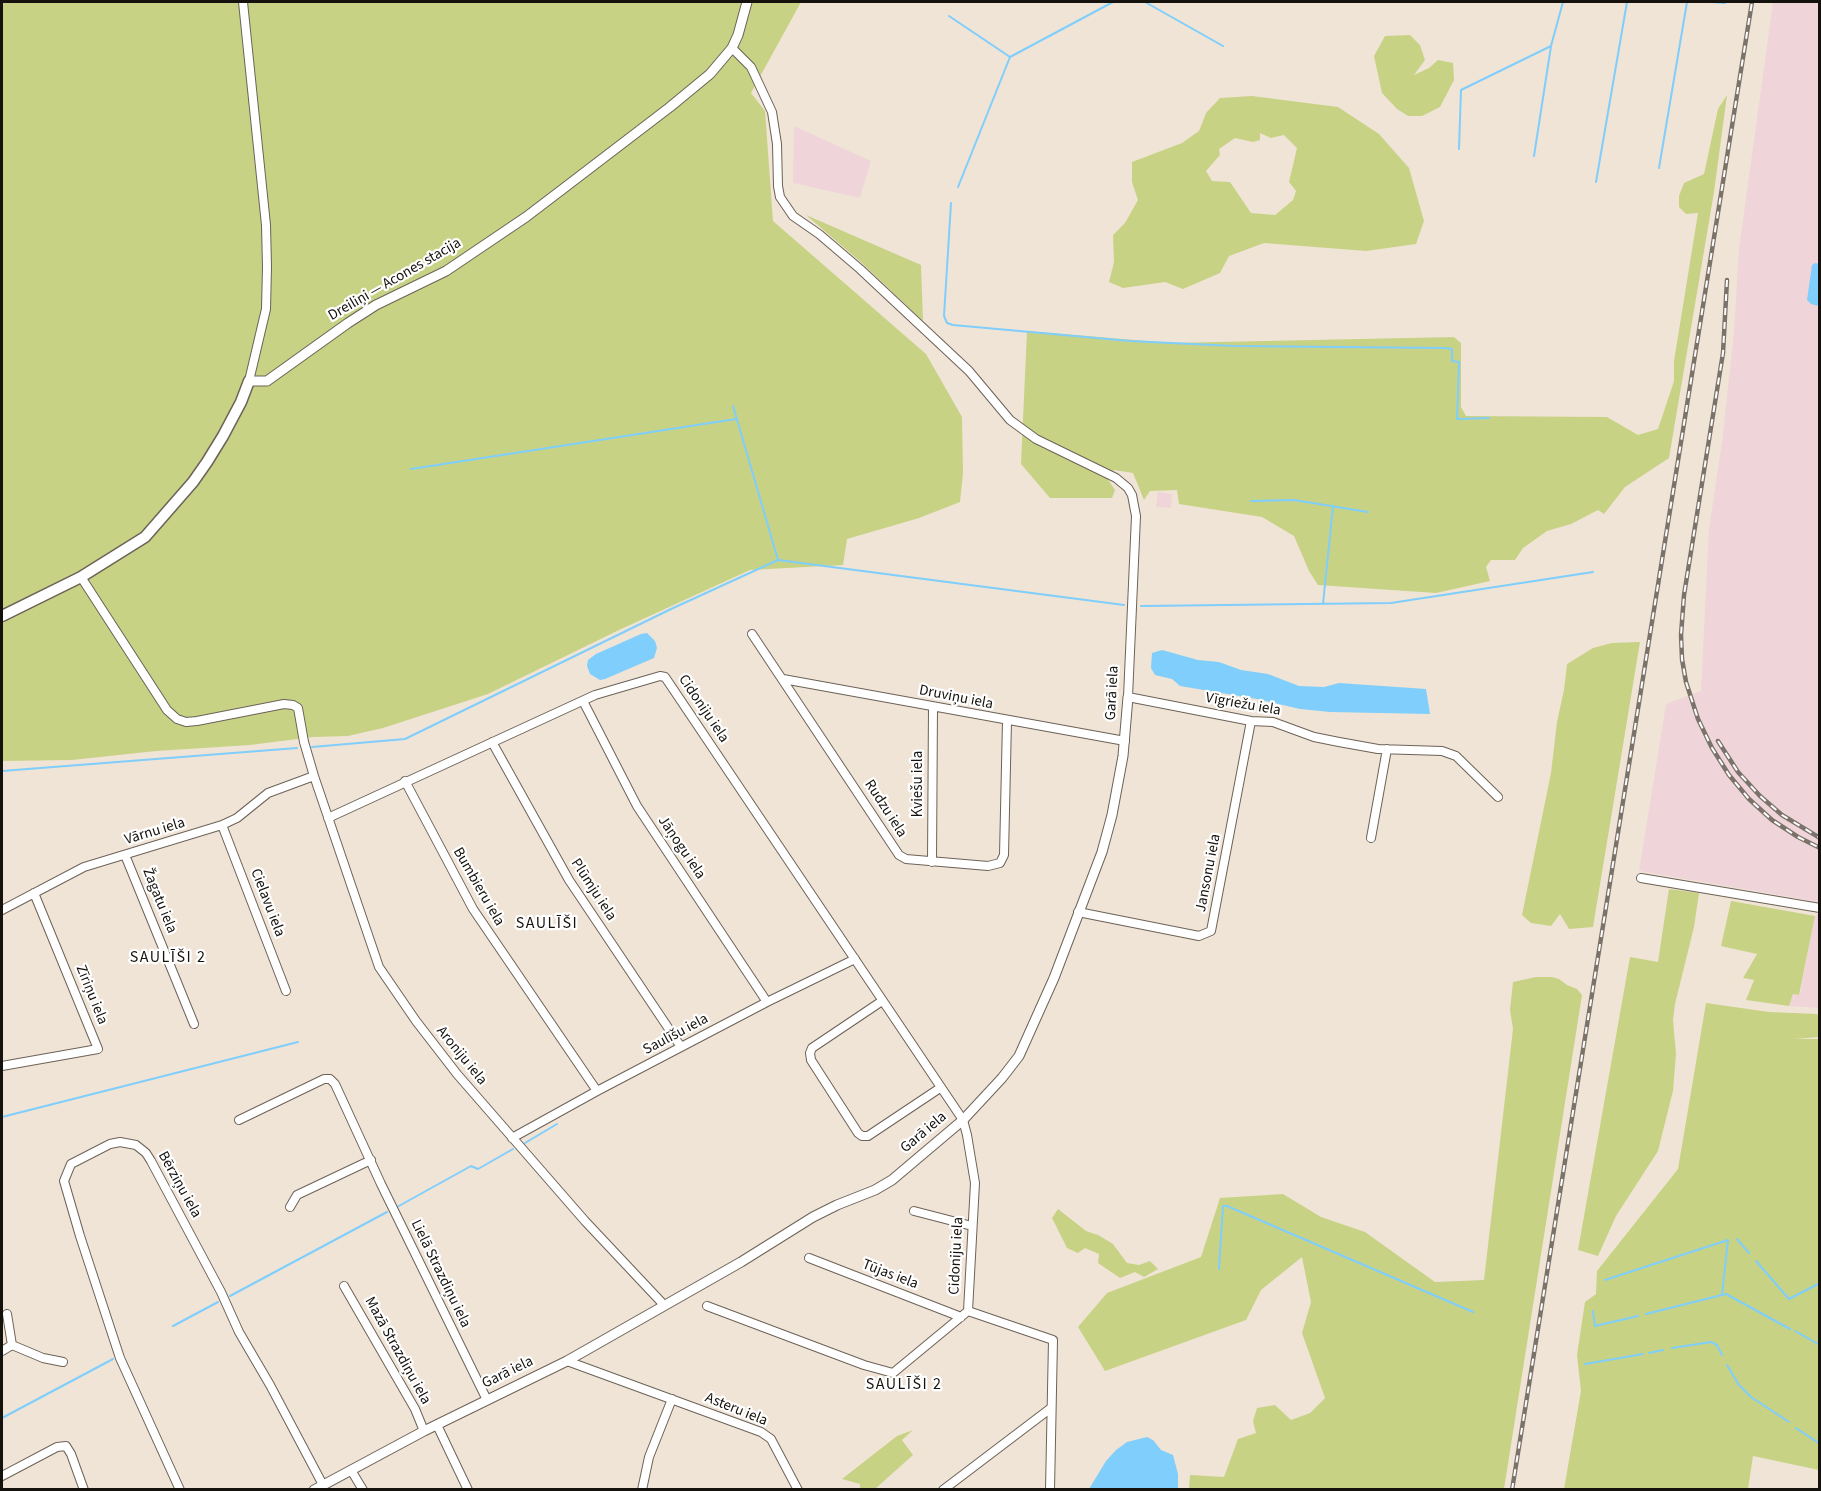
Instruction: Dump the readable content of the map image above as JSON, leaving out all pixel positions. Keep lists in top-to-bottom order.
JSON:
{
  "streets": {
    "street": [
      "Dreiliņi — Acones stacija",
      "Garā iela",
      "Druviņu iela",
      "Vīgriežu iela",
      "Cidoniju iela",
      "Kviešu iela",
      "Rudzu iela",
      "Vārnu iela",
      "Jāņogu iela",
      "Jansonu iela",
      "Bumbieru iela",
      "Plūmju iela",
      "Žagatu iela",
      "Cielavu iela",
      "Zīriņu iela",
      "Saulīšu iela",
      "Aroniju iela",
      "Bērziņu iela",
      "Lielā Strazdiņu iela",
      "Tūjas iela",
      "Mazā Strazdiņu iela",
      "Asteru iela"
    ]
  },
  "crossings": [
    ["Dreiliņi — Acones stacija", "Garā iela"],
    ["Garā iela", "Druviņu iela"],
    ["Garā iela", "Vīgriežu iela"],
    ["Garā iela", "Cidoniju iela"],
    ["Garā iela", "Jansonu iela"],
    ["Garā iela", "Aroniju iela"],
    ["Garā iela", "Bērziņu iela"],
    ["Garā iela", "Lielā Strazdiņu iela"],
    ["Garā iela", "Mazā Strazdiņu iela"],
    ["Garā iela", "Asteru iela"],
    ["Druviņu iela", "Kviešu iela"],
    ["Druviņu iela", "Rudzu iela"],
    ["Vīgriežu iela", "Jansonu iela"],
    ["Cidoniju iela", "Jāņogu iela"],
    ["Cidoniju iela", "Bumbieru iela"],
    ["Cidoniju iela", "Plūmju iela"],
    ["Cidoniju iela", "Saulīšu iela"],
    ["Cidoniju iela", "Aroniju iela"],
    ["Cidoniju iela", "Tūjas iela"],
    ["Kviešu iela", "Rudzu iela"],
    ["Vārnu iela", "Žagatu iela"],
    ["Vārnu iela", "Cielavu iela"],
    ["Vārnu iela", "Zīriņu iela"],
    ["Vārnu iela", "Aroniju iela"],
    ["Jāņogu iela", "Saulīšu iela"],
    ["Bumbieru iela", "Saulīšu iela"],
    ["Plūmju iela", "Saulīšu iela"],
    ["Saulīšu iela", "Aroniju iela"]
  ],
  "districts": ["SAULĪŠI", "SAULĪŠI 2", "SAULĪŠI 2"]
}
